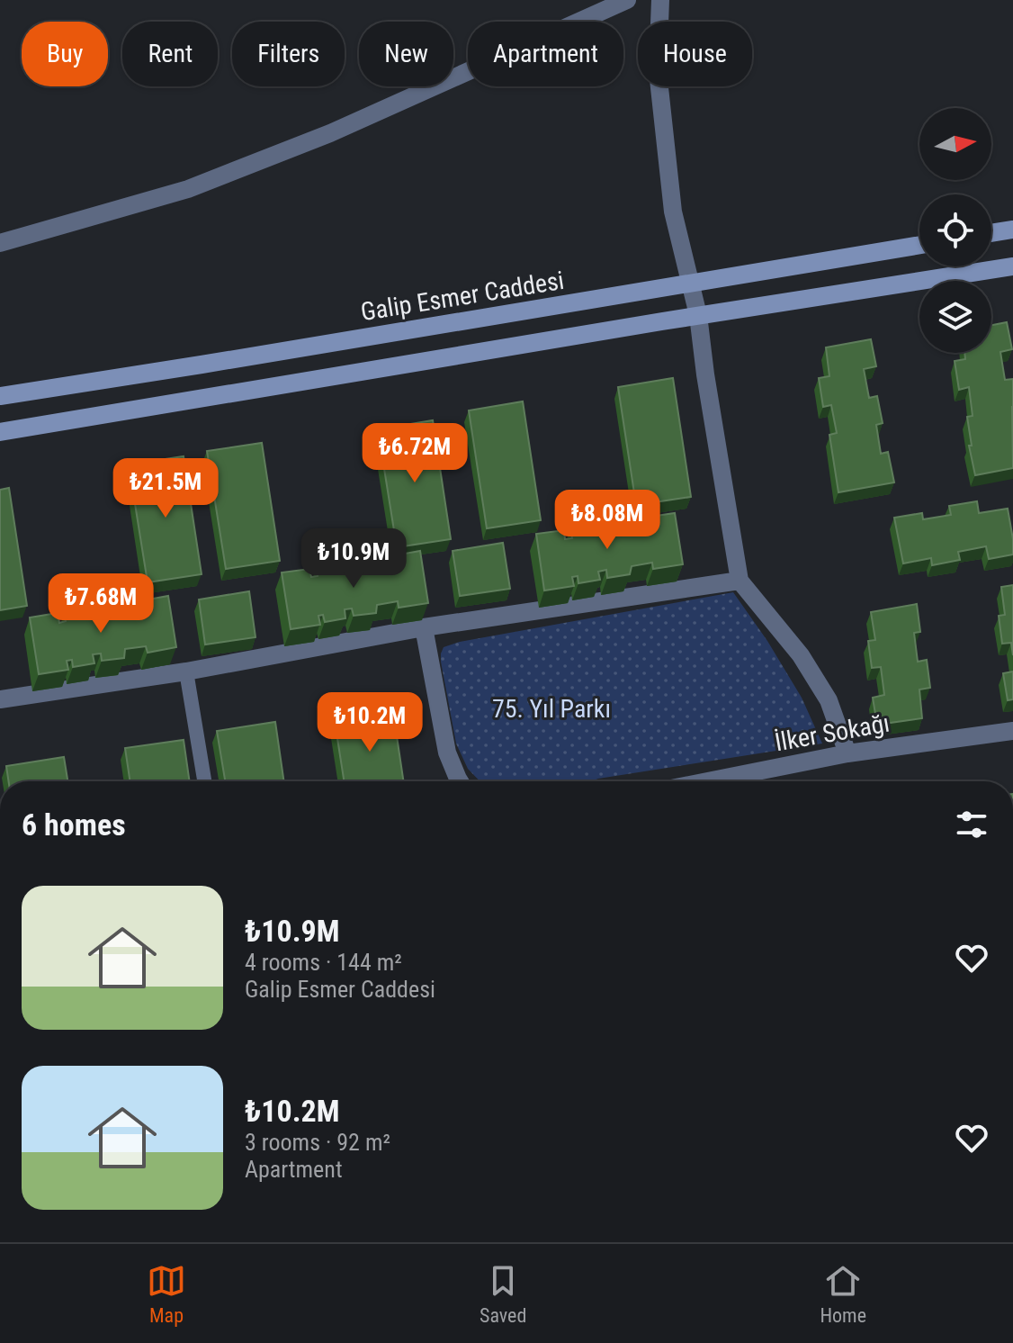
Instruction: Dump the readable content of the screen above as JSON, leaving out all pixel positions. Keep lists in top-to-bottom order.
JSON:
{
  "streets": {
    "street": ["Galip Esmer Caddesi", "İlker Sokağı"]
  },
  "parks": ["75. Yıl Parkı"],
  "north": "right",
  "page": {
    "chip": [
      "Buy",
      "Rent",
      "Filters",
      "New",
      "Apartment",
      "House"
    ],
    "price": [
      "₺6.72M",
      "₺21.5M",
      "₺8.08M",
      "₺10.9M",
      "₺7.68M",
      "₺10.2M"
    ],
    "heading": "6 homes",
    "list": [
      {
        "name": "₺10.9M",
        "note": "4 rooms · 144 m² · Galip Esmer Caddesi"
      },
      {
        "name": "₺10.2M",
        "note": "3 rooms · 92 m² · Apartment"
      }
    ],
    "tabs": ["Map", "Saved", "Home"]
  }
}
